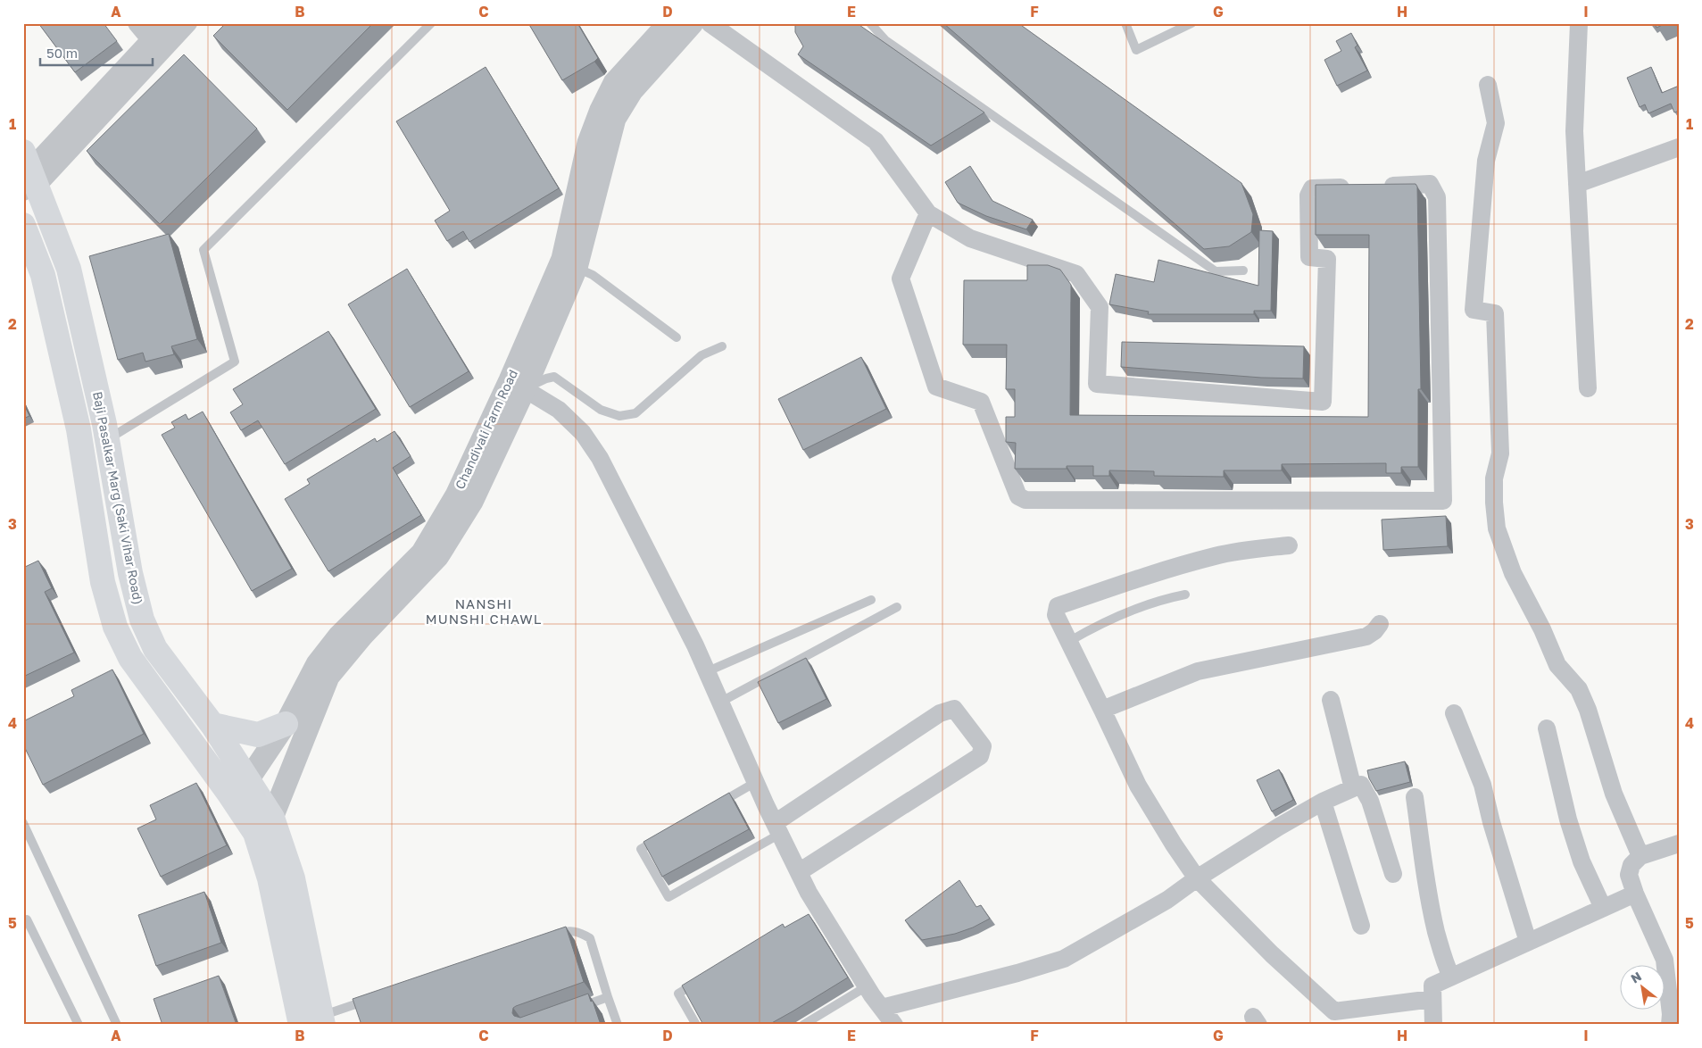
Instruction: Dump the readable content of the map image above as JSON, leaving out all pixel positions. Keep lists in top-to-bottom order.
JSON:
{
  "streets": {
    "main road": ["Baji Pasalkar Marg (Saki Vihar Road)"]
  },
  "districts": ["NANSHI MUNSHI CHAWL"],
  "scale_bar": "50 m",
  "north": "top left",
  "grid": {
    "columns": [
      "A",
      "B",
      "C",
      "D",
      "E",
      "F",
      "G",
      "H",
      "I"
    ],
    "rows": [
      "1",
      "2",
      "3",
      "4",
      "5"
    ]
  }
}
